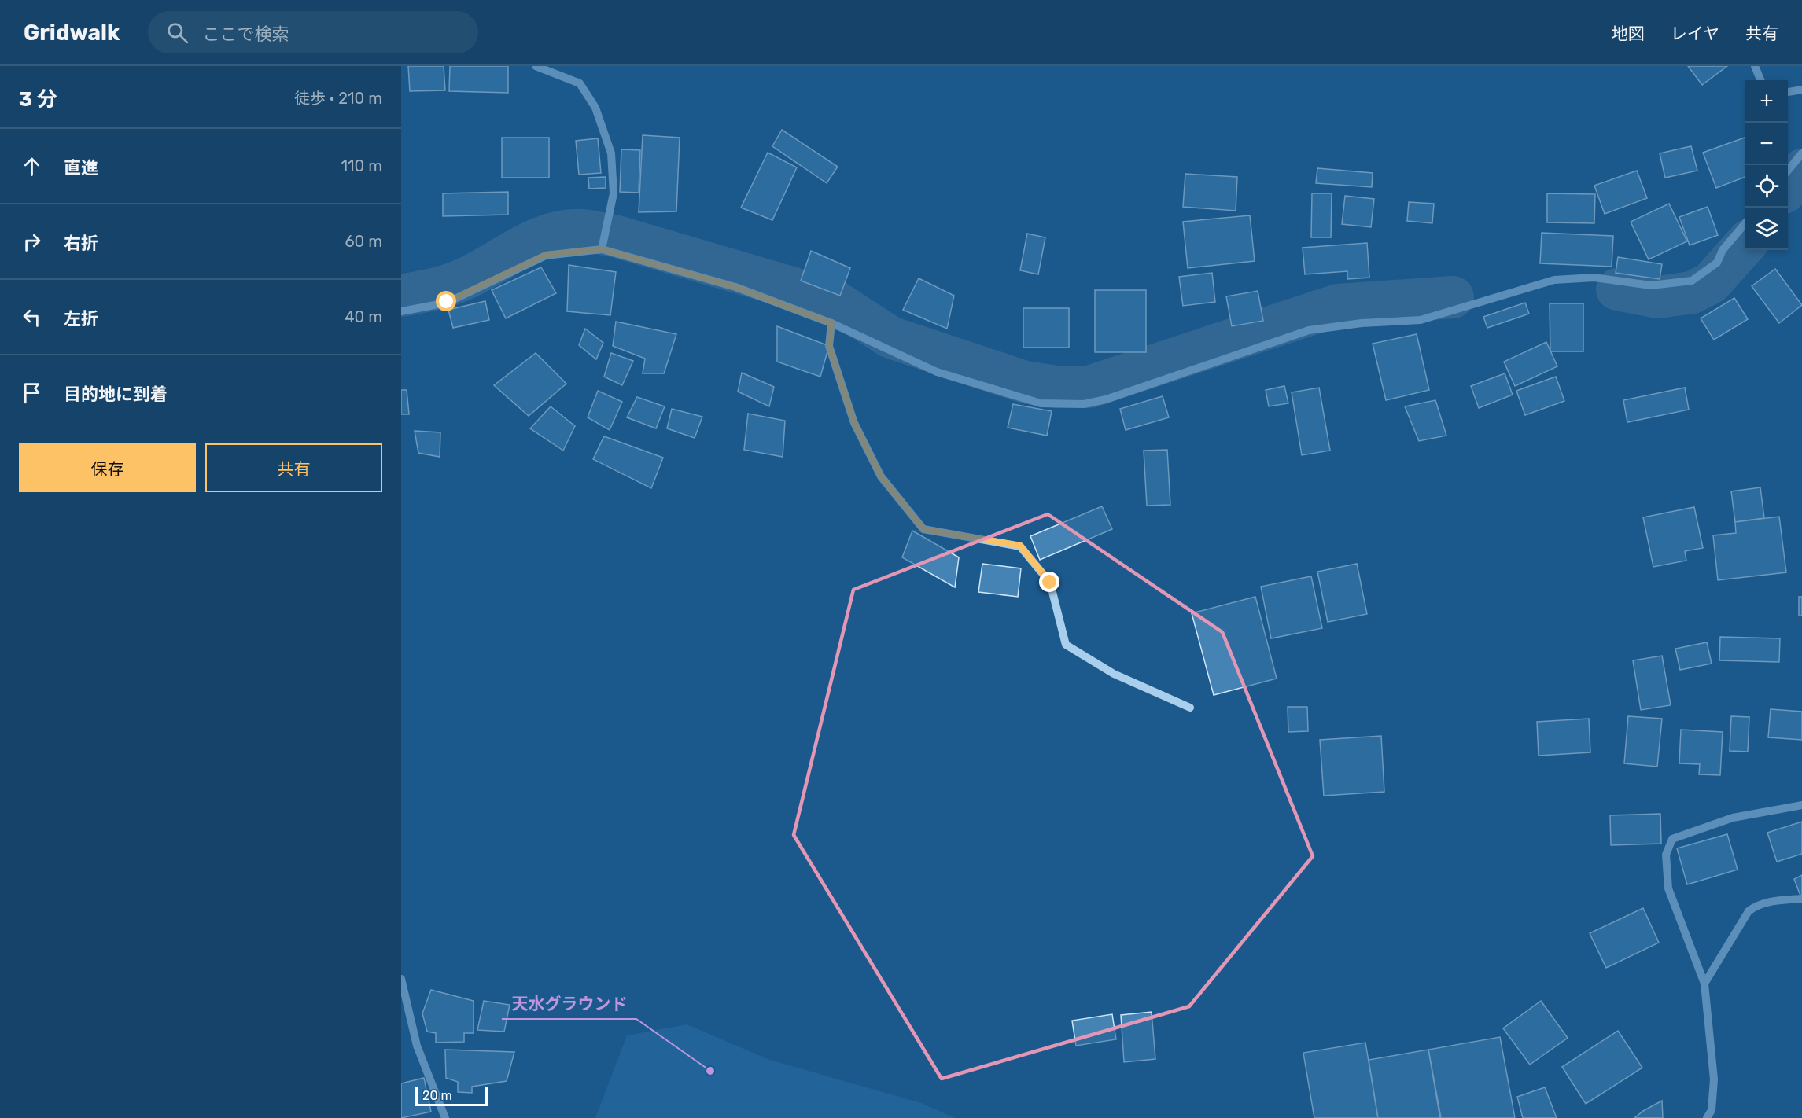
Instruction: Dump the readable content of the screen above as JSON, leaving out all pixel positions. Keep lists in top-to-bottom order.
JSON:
{
  "places": ["天水グラウンド"],
  "scale_bar": "20 m",
  "page": {
    "header": "Gridwalk",
    "search": "ここで検索",
    "nav": ["地図", "レイヤ", "共有"],
    "heading": ["3 分", "徒歩 · 210 m"],
    "map_buttons": ["+", "−"],
    "list": [
      ["直進", "110 m"],
      ["右折", "60 m"],
      ["左折", "40 m"],
      "目的地に到着"
    ],
    "buttons": ["保存", "共有"],
    "scale": "20 m"
  }
}
